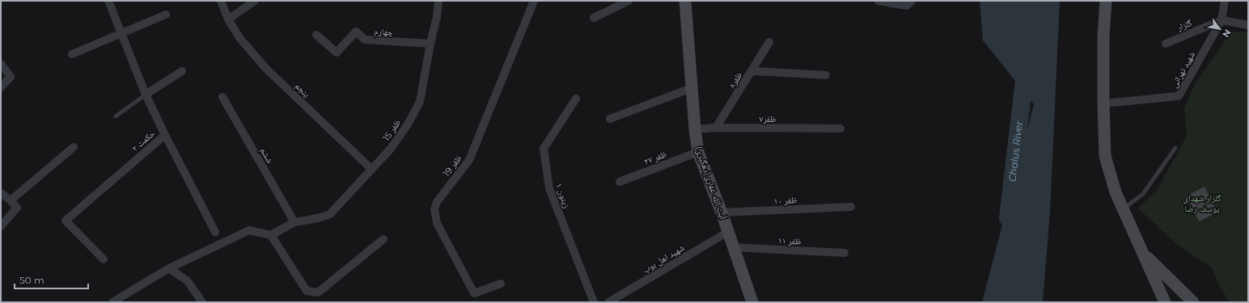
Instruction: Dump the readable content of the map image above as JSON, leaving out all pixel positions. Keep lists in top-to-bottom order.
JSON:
{
  "streets": {
    "street": [
      "گلزار",
      "چهارم",
      "شهید تهرانی",
      "ظفر۸",
      "پنجم",
      "ظفر۷",
      "ظفر 15",
      "حکمت ۲",
      "ششم",
      "ظفر ۲۷",
      "ظفر 19",
      "آیت الله غفاری(دهگیری)",
      "زیتون ۱",
      "ظفر ۱۰",
      "ظفر ۱۱",
      "شهید اهل بوب"
    ]
  },
  "crossings": [
    ["گلزار", "شهید تهرانی"],
    ["چهارم", "ظفر 15"],
    ["ظفر۸", "ظفر۷"],
    ["پنجم", "ظفر 15"],
    ["ظفر۷", "آیت الله غفاری(دهگیری)"],
    ["ظفر 15", "ششم"],
    ["ظفر ۲۷", "آیت الله غفاری(دهگیری)"],
    ["آیت الله غفاری(دهگیری)", "ظفر ۱۰"],
    ["آیت الله غفاری(دهگیری)", "ظفر ۱۱"],
    ["آیت الله غفاری(دهگیری)", "شهید اهل بوب"]
  ],
  "water": ["Chalus River"],
  "parks": ["گلزار شهدای یوسف رضا"],
  "scale_bar": "50 m",
  "north": "bottom right"
}
